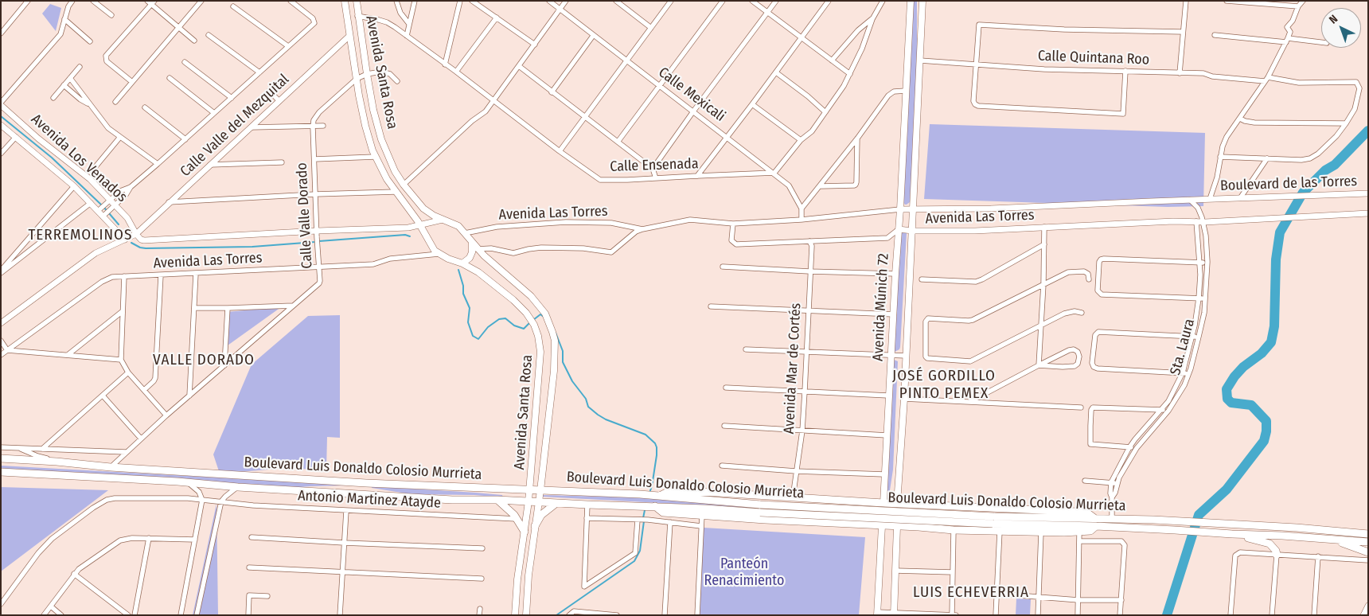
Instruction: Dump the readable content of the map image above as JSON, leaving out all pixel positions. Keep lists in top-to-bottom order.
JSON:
{
  "streets": {
    "highway": ["Avenida Múnich 72", "Boulevard Luis Donaldo Colosio Murrieta"],
    "main road": ["Avenida Santa Rosa"],
    "street": [
      "Calle Quintana Roo",
      "Calle Mexicali",
      "Calle Valle del Mezquital",
      "Avenida Los Venados",
      "Calle Ensenada",
      "Boulevard de las Torres",
      "Avenida Las Torres",
      "Calle Valle Dorado",
      "Sta. Laura",
      "Avenida Mar de Cortés",
      "Antonio Martinez Atayde"
    ]
  },
  "crossings": [
    ["Calle Quintana Roo", "Avenida Múnich 72"],
    ["Avenida Santa Rosa", "Calle Valle del Mezquital"],
    ["Avenida Santa Rosa", "Calle Ensenada"],
    ["Avenida Santa Rosa", "Avenida Las Torres"],
    ["Avenida Santa Rosa", "Boulevard Luis Donaldo Colosio Murrieta"],
    ["Calle Mexicali", "Calle Ensenada"],
    ["Calle Valle del Mezquital", "Avenida Los Venados"],
    ["Calle Valle del Mezquital", "Avenida Las Torres"],
    ["Avenida Los Venados", "Avenida Las Torres"],
    ["Boulevard de las Torres", "Avenida Las Torres"],
    ["Avenida Las Torres", "Calle Valle Dorado"],
    ["Avenida Las Torres", "Avenida Múnich 72"],
    ["Avenida Las Torres", "Sta. Laura"],
    ["Calle Valle Dorado", "Boulevard Luis Donaldo Colosio Murrieta"]
  ],
  "districts": [
    "TERREMOLINOS",
    "VALLE DORADO",
    "JOSÉ GORDILLO PINTO PEMEX",
    "LUIS ECHEVERRIA"
  ],
  "parks": ["Panteón Renacimiento"],
  "north": "top left"
}
